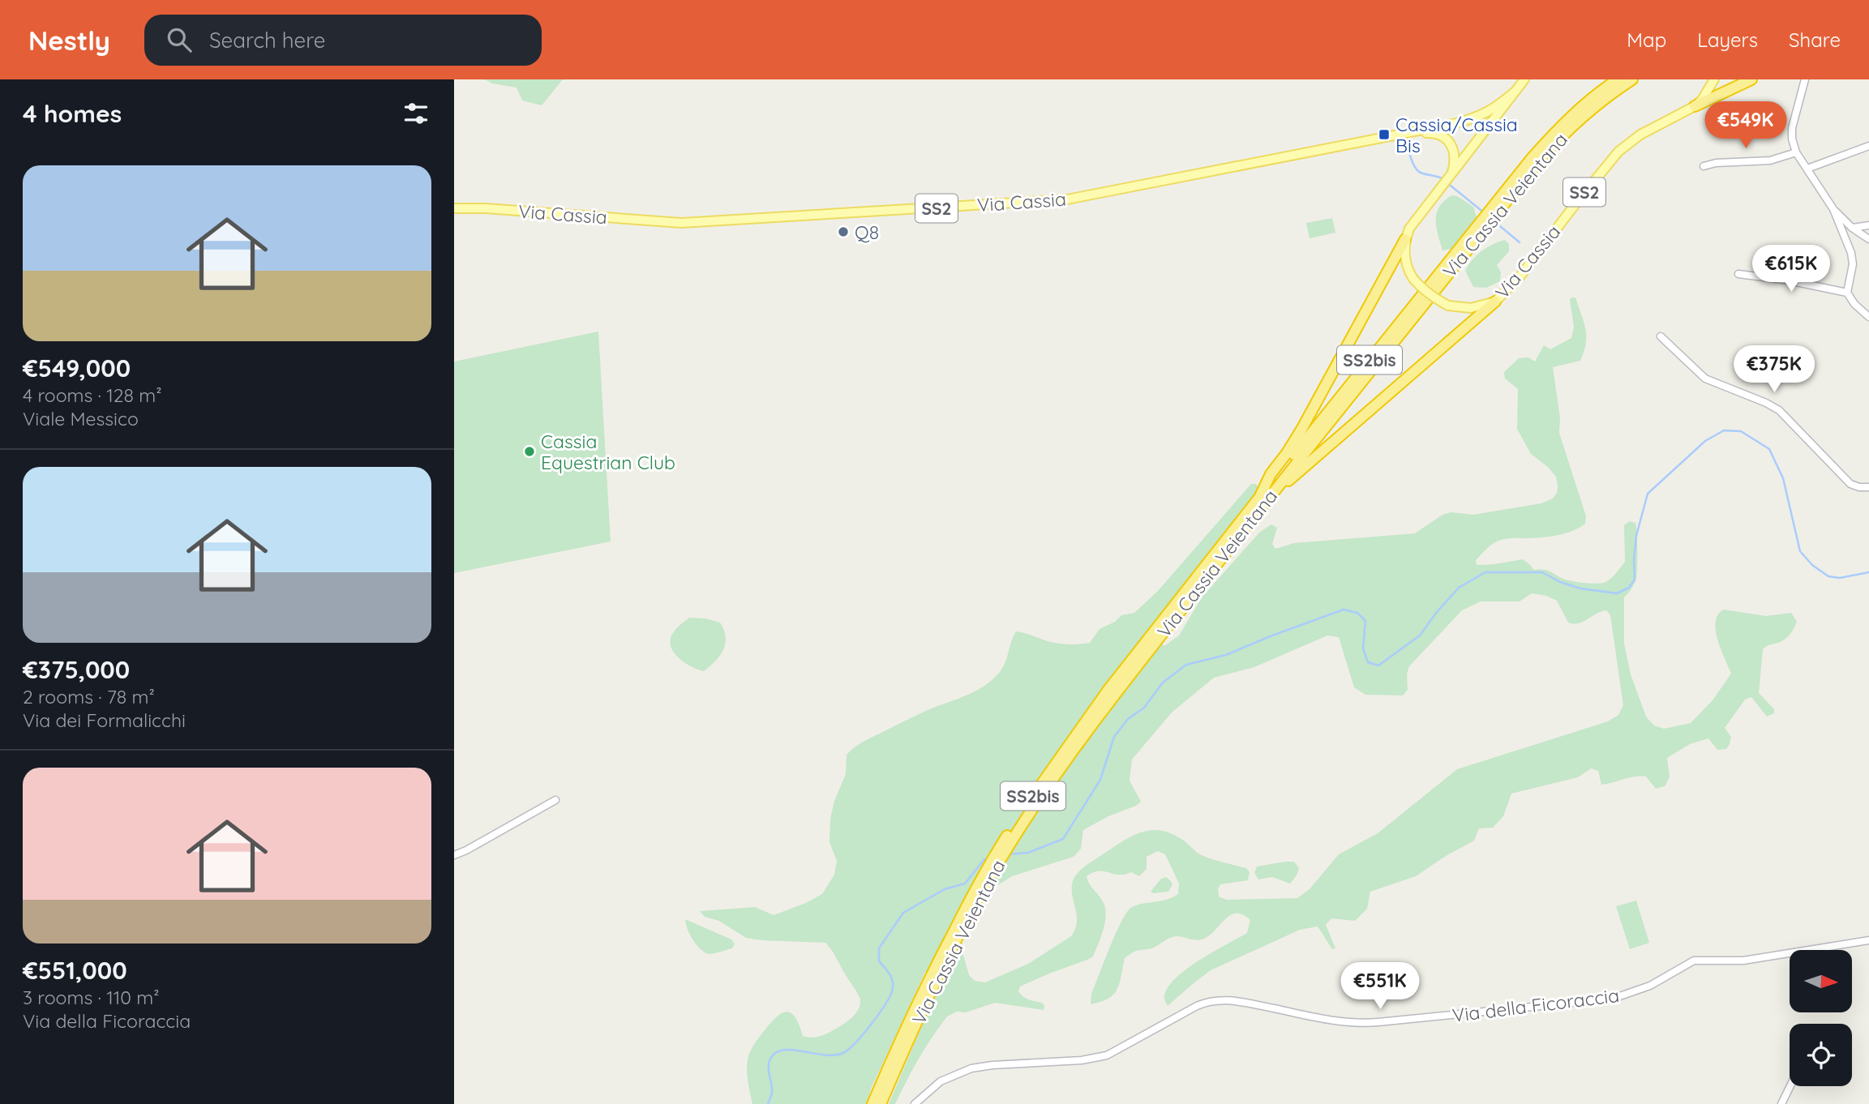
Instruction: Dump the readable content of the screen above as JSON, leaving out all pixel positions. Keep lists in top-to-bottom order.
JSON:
{
  "streets": {
    "highway": ["SS2", "Via Cassia Veientana", "SS2bis"],
    "main road": ["Via Cassia"],
    "street": ["Via della Ficoraccia"]
  },
  "crossings": [
    ["SS2", "Via Cassia"]
  ],
  "places": {
    "transit": ["Cassia/Cassia Bis"],
    "other": ["Q8", "Cassia Equestrian Club"]
  },
  "north": "right",
  "page": {
    "header": "Nestly",
    "search": "Search here",
    "nav": ["Map", "Layers", "Share"],
    "heading": "4 homes",
    "price": [
      "€549K",
      "€615K",
      "€375K",
      "€551K"
    ],
    "list": [
      {
        "name": "€549,000",
        "note": "4 rooms · 128 m² · Viale Messico"
      },
      {
        "name": "€375,000",
        "note": "2 rooms · 78 m² · Via dei Formalicchi"
      },
      {
        "name": "€551,000",
        "note": "3 rooms · 110 m² · Via della Ficoraccia"
      }
    ]
  }
}
